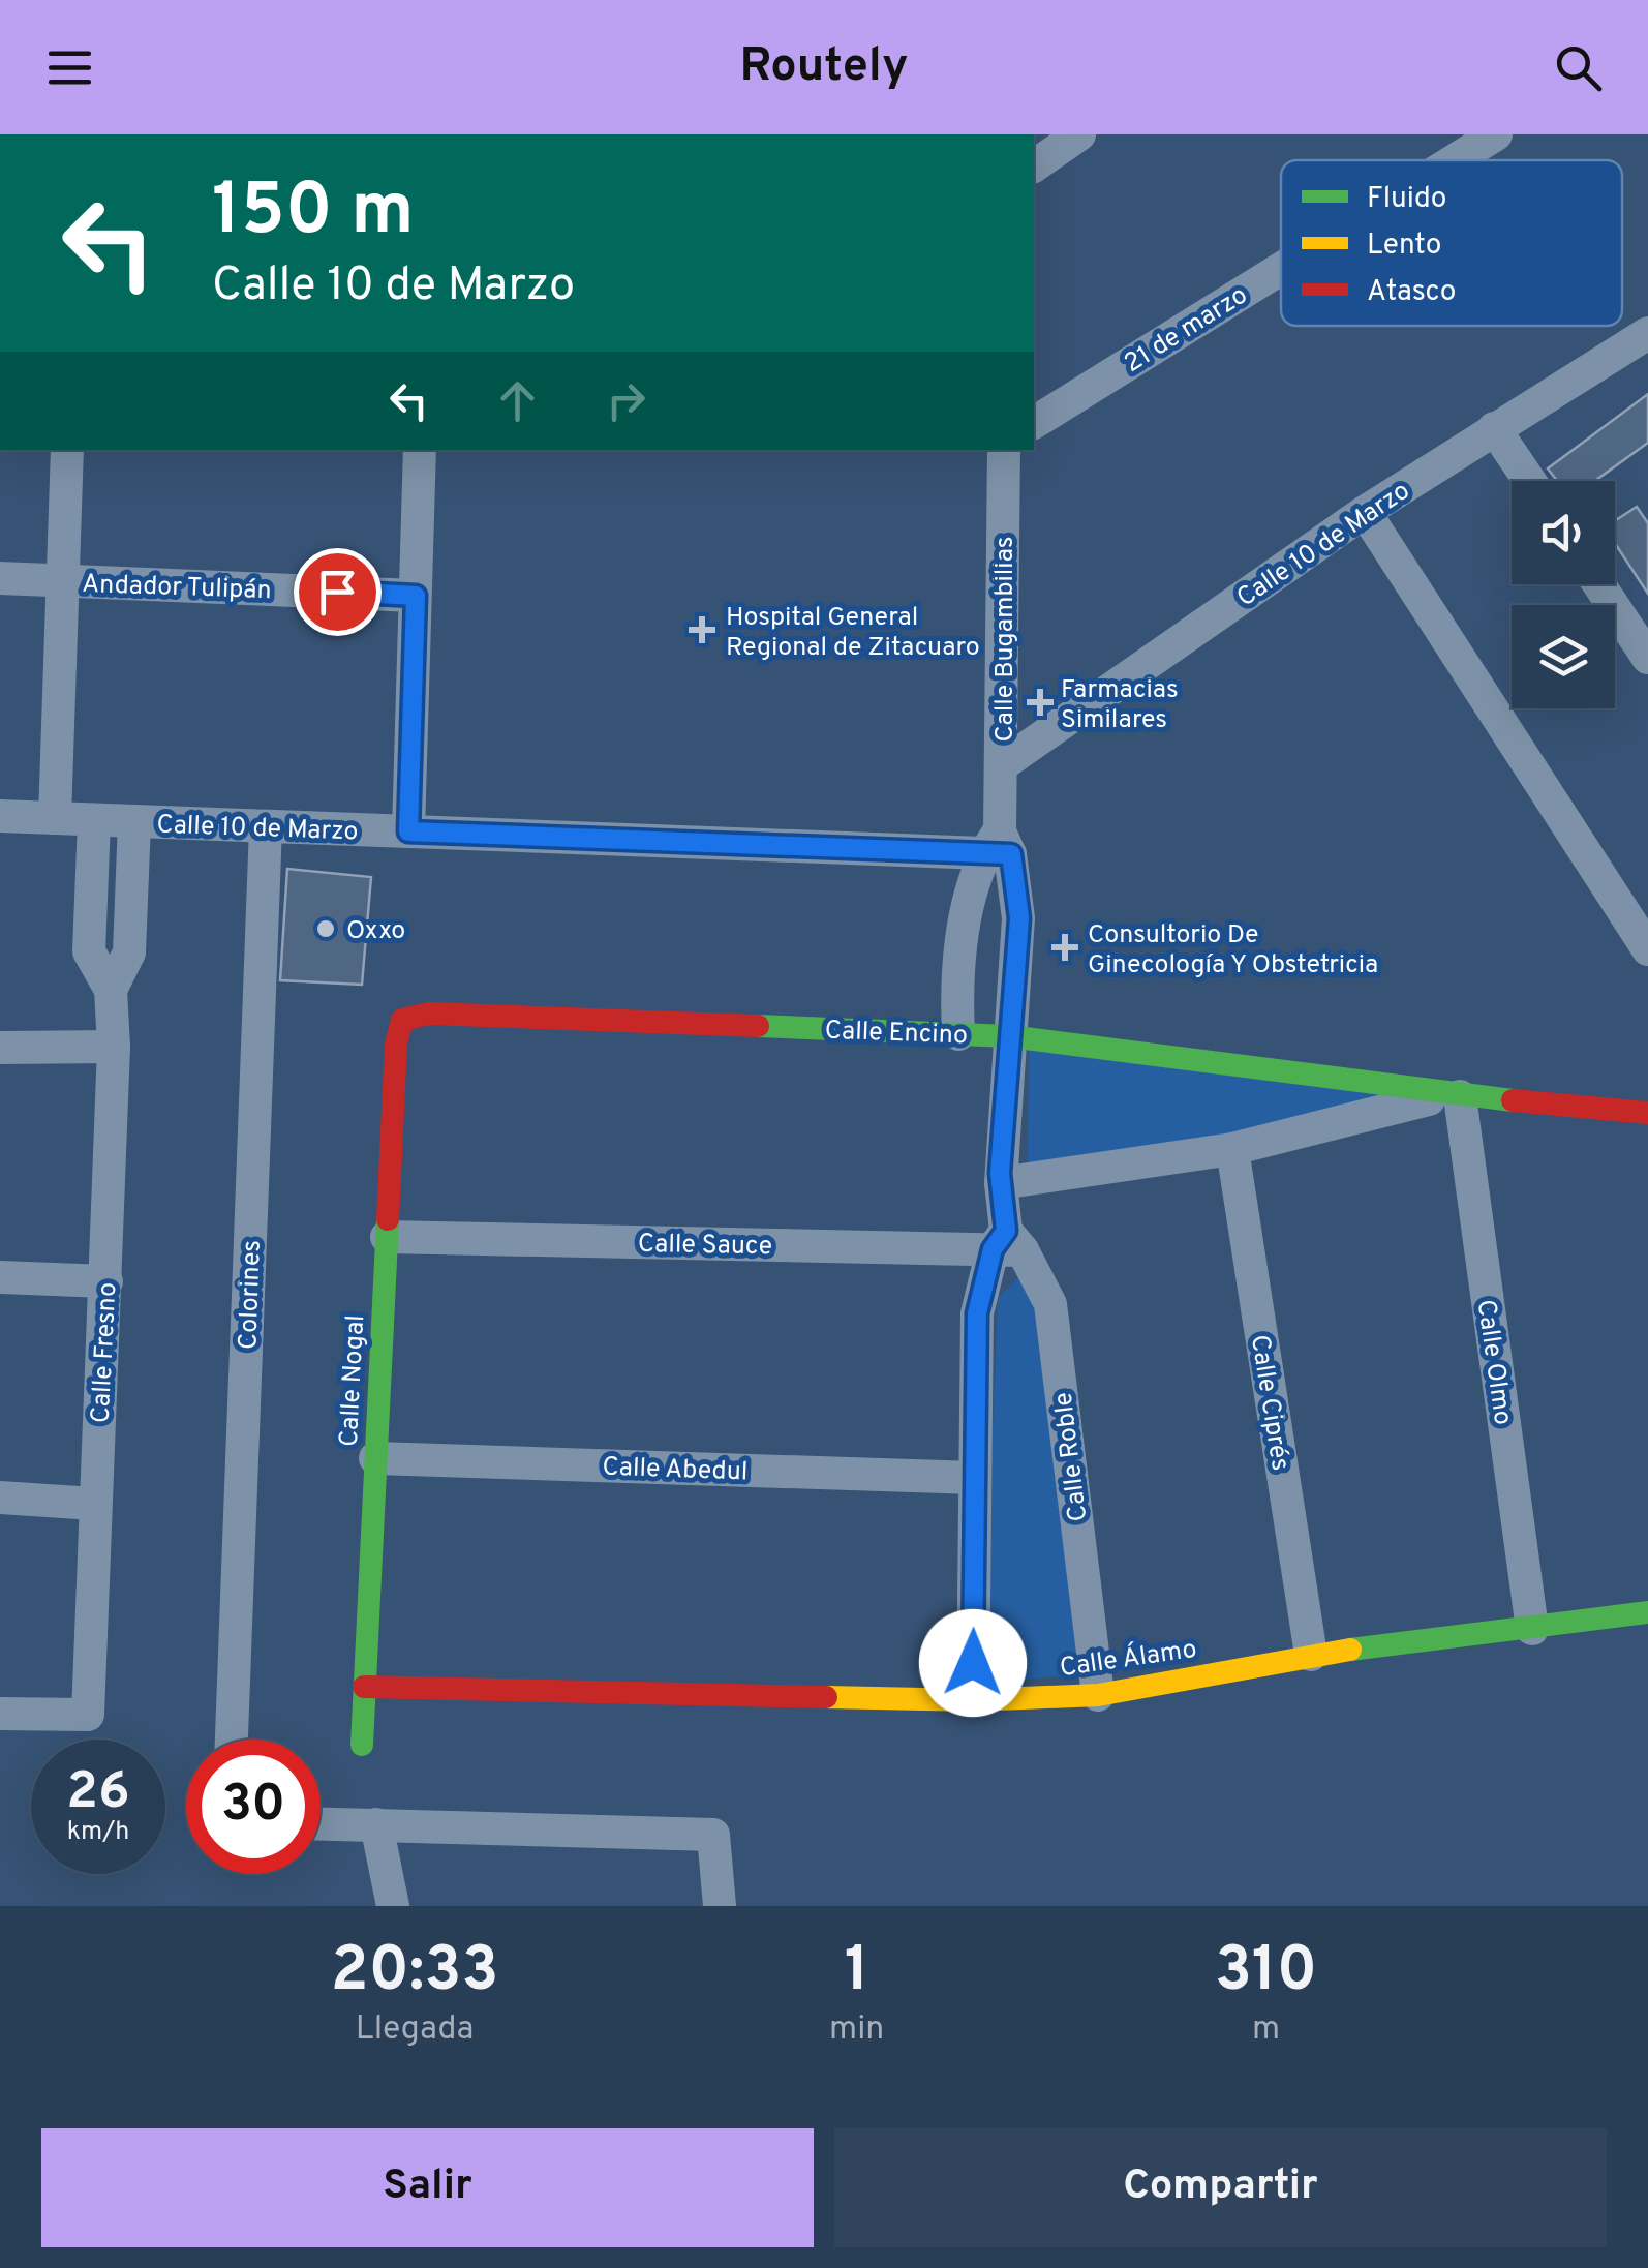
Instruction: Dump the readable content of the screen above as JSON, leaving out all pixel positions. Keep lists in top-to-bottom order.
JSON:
{
  "streets": {
    "street": [
      "21 de marzo",
      "Calle 10 de Marzo",
      "Andador Tulipán",
      "Calle Bugambilias",
      "Calle Encino",
      "Calle Sauce",
      "Colorines",
      "Calle Fresno",
      "Calle Olmo",
      "Calle Nogal",
      "Calle Ciprés",
      "Calle Roble",
      "Calle Abedul",
      "Calle Álamo"
    ]
  },
  "crossings": [
    ["Calle 10 de Marzo", "Calle Bugambilias"],
    ["Calle 10 de Marzo", "Colorines"],
    ["Calle 10 de Marzo", "Calle Fresno"],
    ["Calle 10 de Marzo", "Calle Roble"],
    ["Calle Bugambilias", "Calle Roble"],
    ["Calle Encino", "Calle Olmo"],
    ["Calle Encino", "Calle Nogal"],
    ["Calle Encino", "Calle Ciprés"],
    ["Calle Encino", "Calle Roble"],
    ["Calle Sauce", "Calle Nogal"],
    ["Calle Sauce", "Calle Roble"],
    ["Calle Olmo", "Calle Álamo"],
    ["Calle Nogal", "Calle Abedul"],
    ["Calle Nogal", "Calle Álamo"],
    ["Calle Ciprés", "Calle Álamo"],
    ["Calle Roble", "Calle Abedul"],
    ["Calle Roble", "Calle Álamo"]
  ],
  "places": {
    "health": ["Hospital General Regional de Zitacuaro", "Farmacias Similares", "Consultorio De Ginecología Y Obstetricia"],
    "other": ["Oxxo"]
  },
  "legend": ["Fluido", "Lento", "Atasco"],
  "page": {
    "header": "Routely",
    "turn": ["150 m", "Calle 10 de Marzo"],
    "speed": "26 km/h",
    "limit": "30",
    "eta": [
      "20:33",
      "Llegada",
      "1",
      "min",
      "310",
      "m"
    ],
    "buttons": ["Salir", "Compartir"]
  }
}
